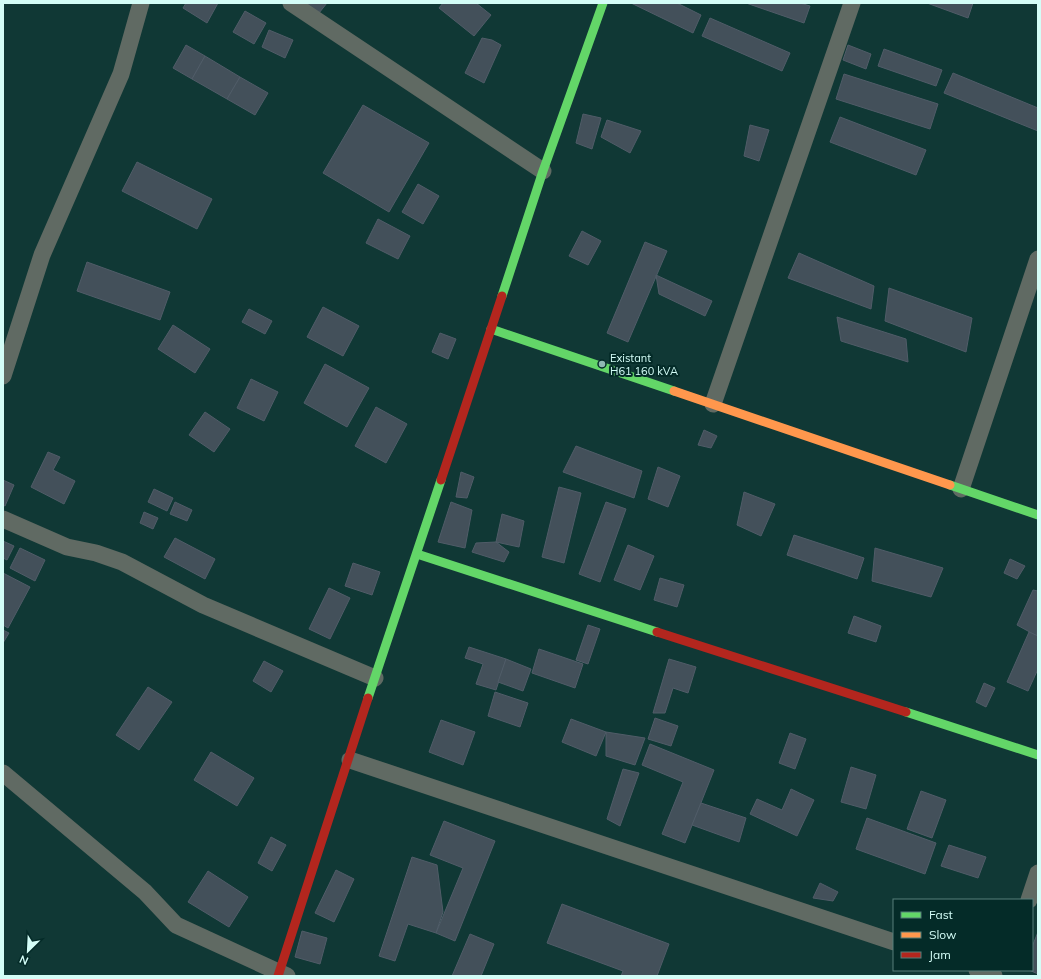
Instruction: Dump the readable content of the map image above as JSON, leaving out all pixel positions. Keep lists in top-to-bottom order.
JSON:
{
  "places": ["Existant H61 160 kVA"],
  "legend": ["Fast", "Slow", "Jam"],
  "north": "bottom left"
}
